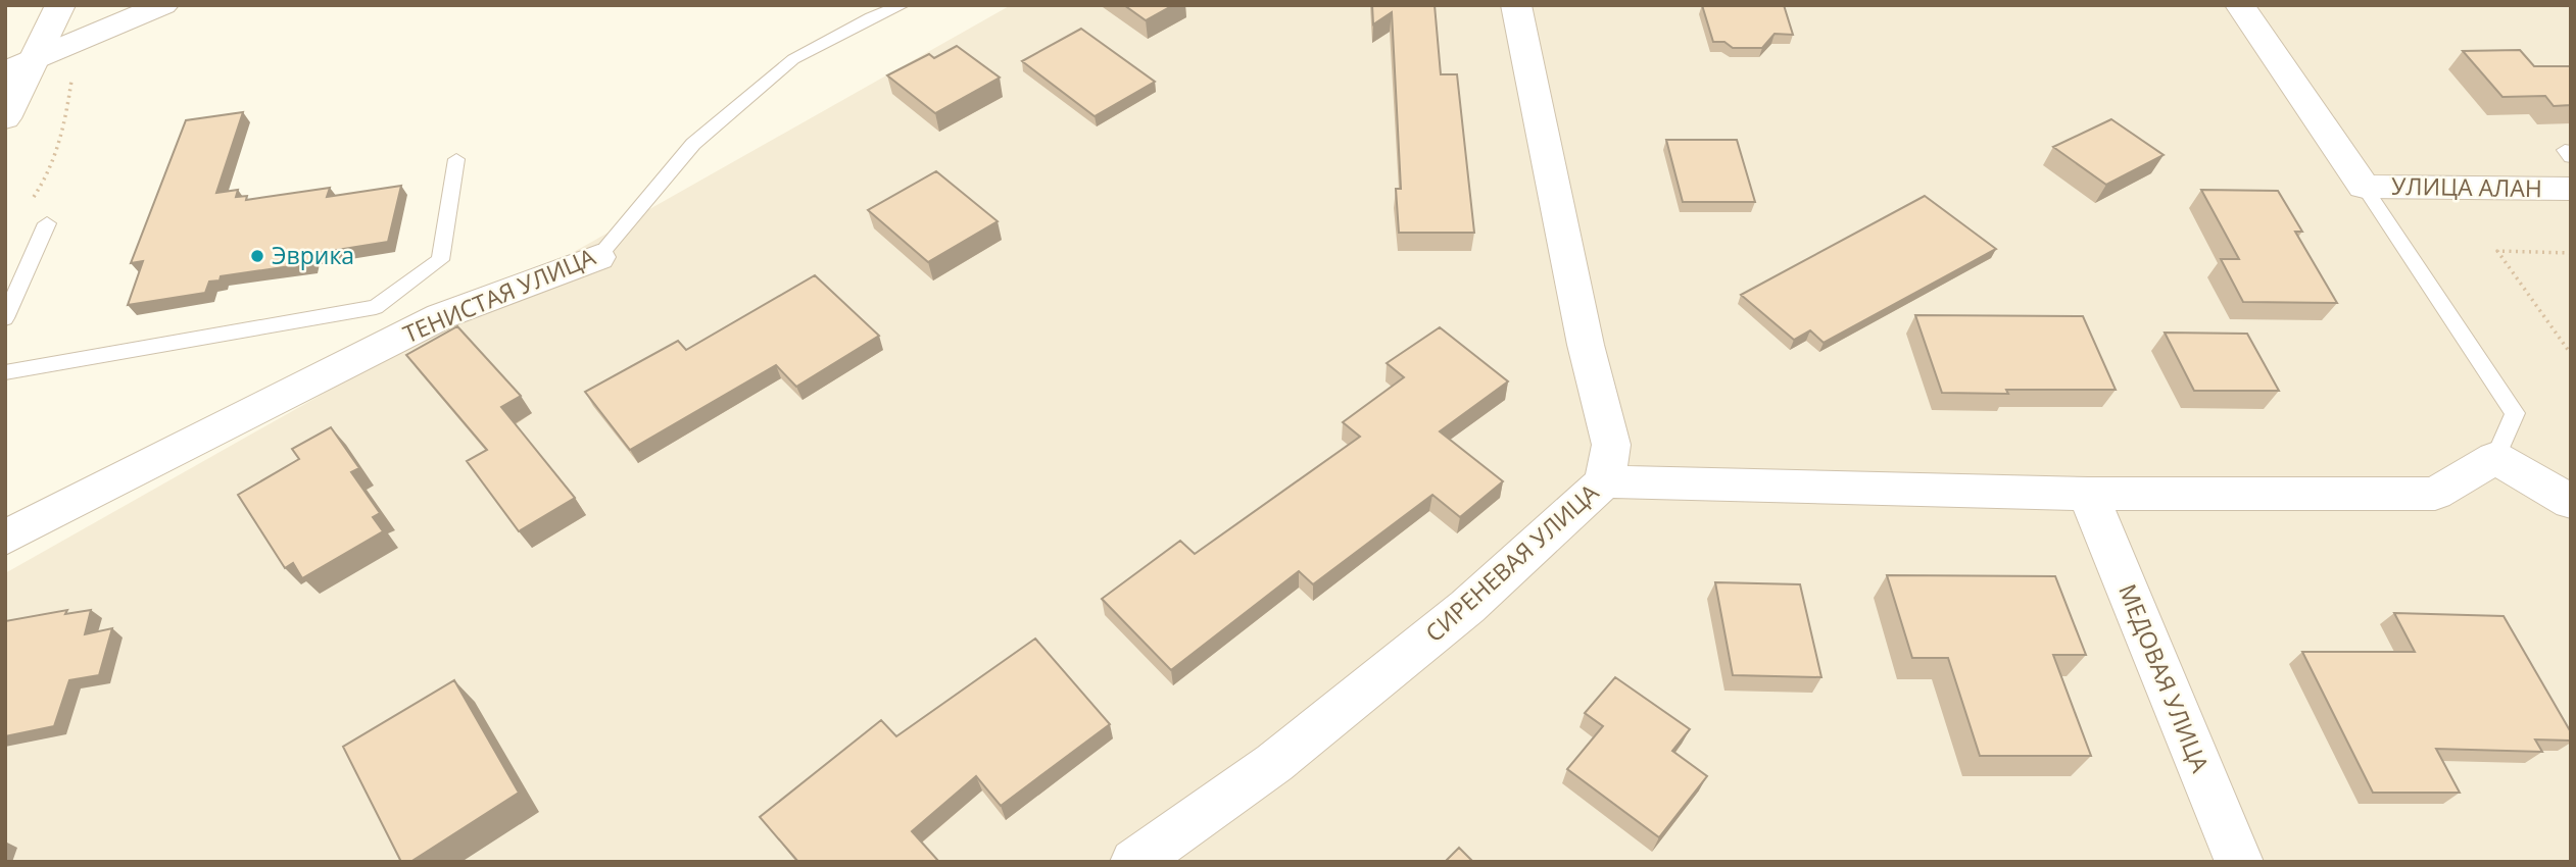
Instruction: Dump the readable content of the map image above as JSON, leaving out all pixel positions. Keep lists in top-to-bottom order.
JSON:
{
  "streets": {
    "street": [
      "УЛИЦА АЛАН",
      "ТЕНИСТАЯ УЛИЦА",
      "СИРЕНЕВАЯ УЛИЦА",
      "МЕДОВАЯ УЛИЦА"
    ]
  },
  "places": ["Эврика"]
}
